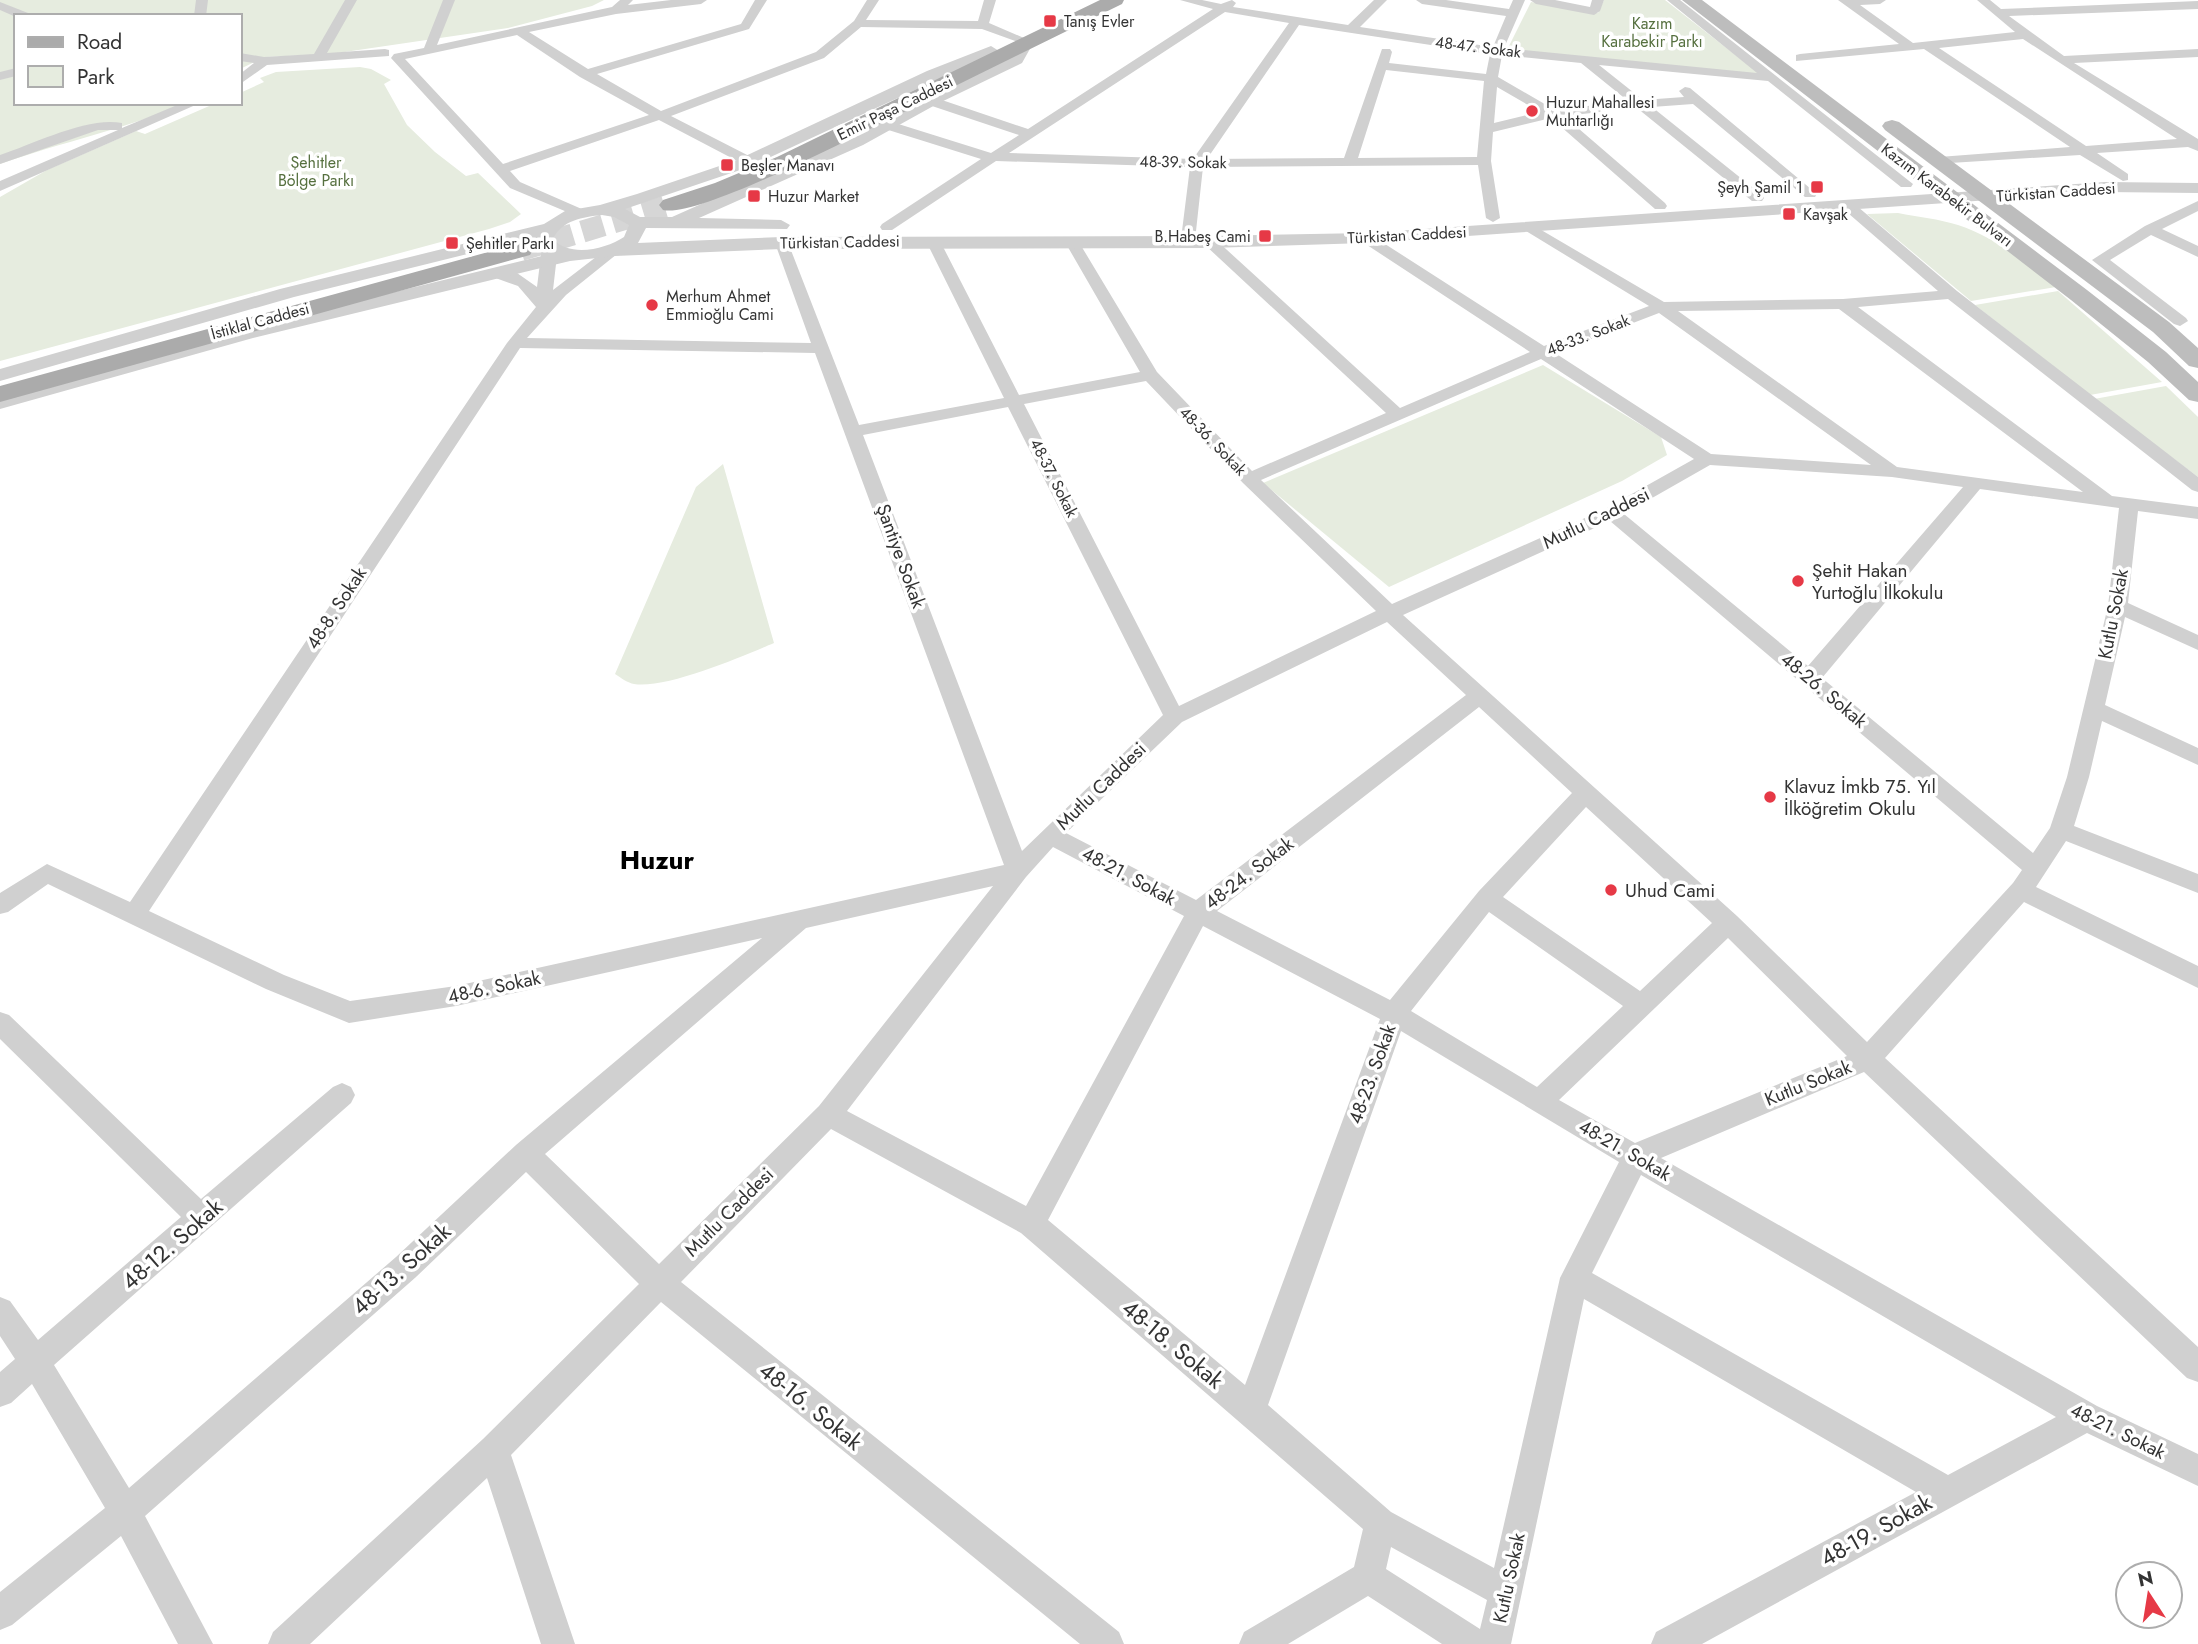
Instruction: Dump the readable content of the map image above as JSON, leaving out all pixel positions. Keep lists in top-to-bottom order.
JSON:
{
  "streets": {
    "main road": ["Emir Paşa Caddesi", "Kazım Karabekir Bulvarı", "İstiklal Caddesi"],
    "street": [
      "48-47. Sokak",
      "48-39. Sokak",
      "Türkistan Caddesi",
      "48-33. Sokak",
      "48-36. Sokak",
      "48-37. Sokak",
      "Mutlu Caddesi",
      "Şantiye Sokak",
      "48-8. Sokak",
      "Kutlu Sokak",
      "48-26. Sokak",
      "48-24. Sokak",
      "48-21. Sokak",
      "48-6. Sokak",
      "48-23. Sokak",
      "48-12. Sokak",
      "48-13. Sokak",
      "48-18. Sokak",
      "48-16. Sokak",
      "48-19. Sokak"
    ]
  },
  "crossings": [
    ["Türkistan Caddesi", "Kazım Karabekir Bulvarı"],
    ["Türkistan Caddesi", "48-36. Sokak"],
    ["Türkistan Caddesi", "48-37. Sokak"],
    ["Türkistan Caddesi", "Şantiye Sokak"],
    ["Türkistan Caddesi", "48-8. Sokak"],
    ["48-33. Sokak", "48-36. Sokak"],
    ["48-36. Sokak", "Mutlu Caddesi"],
    ["48-36. Sokak", "Kutlu Sokak"],
    ["48-36. Sokak", "48-24. Sokak"],
    ["48-36. Sokak", "48-23. Sokak"],
    ["48-37. Sokak", "Mutlu Caddesi"],
    ["Mutlu Caddesi", "Şantiye Sokak"],
    ["Mutlu Caddesi", "48-26. Sokak"],
    ["Mutlu Caddesi", "48-21. Sokak"],
    ["Mutlu Caddesi", "48-6. Sokak"],
    ["Mutlu Caddesi", "48-18. Sokak"],
    ["Mutlu Caddesi", "48-16. Sokak"],
    ["Şantiye Sokak", "48-6. Sokak"],
    ["48-8. Sokak", "48-6. Sokak"],
    ["Kutlu Sokak", "48-26. Sokak"],
    ["Kutlu Sokak", "48-21. Sokak"],
    ["Kutlu Sokak", "48-18. Sokak"],
    ["48-24. Sokak", "48-21. Sokak"],
    ["48-24. Sokak", "48-18. Sokak"],
    ["48-21. Sokak", "48-23. Sokak"],
    ["48-21. Sokak", "48-19. Sokak"],
    ["48-6. Sokak", "48-13. Sokak"],
    ["48-23. Sokak", "48-18. Sokak"],
    ["48-13. Sokak", "48-16. Sokak"]
  ],
  "districts": ["Huzur"],
  "parks": ["Kazım Karabekir Parkı", "Şehitler Bölge Parkı"],
  "places": {
    "transit": [
      "Tanış Evler",
      "Beşler Manavı",
      "Şeyh Şamil 1",
      "Huzur Market",
      "Kavşak",
      "B.Habeş Cami",
      "Şehitler Parkı"
    ],
    "other": [
      "Huzur Mahallesi Muhtarlığı",
      "Merhum Ahmet Emmioğlu Cami",
      "Şehit Hakan Yurtoğlu İlkokulu",
      "Klavuz İmkb 75. Yıl İlköğretim Okulu",
      "Uhud Cami"
    ]
  },
  "legend": ["Road", "Park"],
  "north": "top"
}
